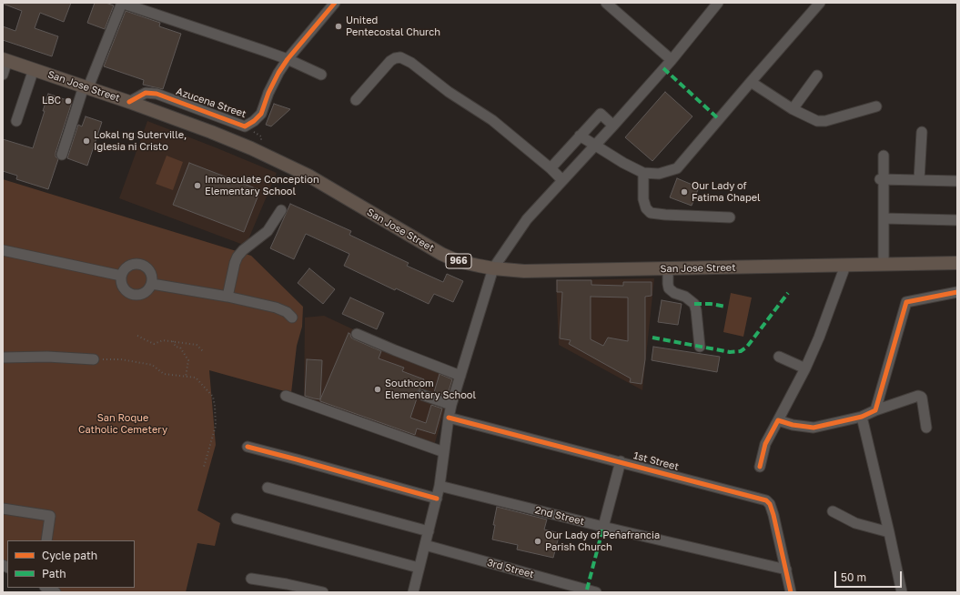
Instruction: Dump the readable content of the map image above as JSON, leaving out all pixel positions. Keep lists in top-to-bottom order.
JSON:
{
  "streets": {
    "main road": ["San Jose Street", "966"],
    "street": [
      "Azucena Street",
      "1st Street",
      "2nd Street",
      "3rd Street"
    ]
  },
  "crossings": [
    ["San Jose Street", "Azucena Street"],
    ["1st Street", "2nd Street"]
  ],
  "parks": ["San Roque Catholic Cemetery"],
  "places": [
    "United Pentecostal Church",
    "LBC",
    "Lokal ng Suterville, Iglesia ni Cristo",
    "Immaculate Conception Elementary School",
    "Our Lady of Fatima Chapel",
    "Southcom Elementary School",
    "Our Lady of Peñafrancia Parish Church"
  ],
  "legend": ["Cycle path", "Path"],
  "scale_bar": "50 m"
}
